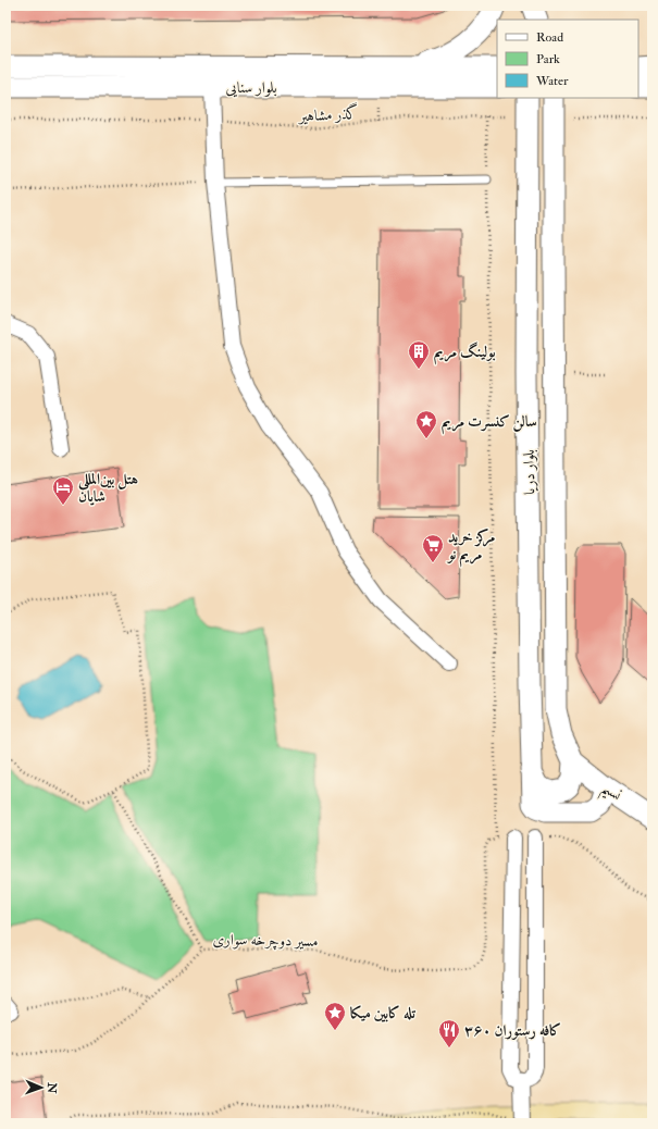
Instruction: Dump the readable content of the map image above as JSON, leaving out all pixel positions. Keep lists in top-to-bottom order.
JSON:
{
  "streets": {
    "main road": ["بلوار سنایی", "بلوار دریا", "نسیم"],
    "path": ["گذر مشاهیر", "مسیر دوچرخه سواری"]
  },
  "crossings": [
    ["گذر مشاهیر", "بلوار دریا"],
    ["بلوار دریا", "نسیم"]
  ],
  "places": {
    "building": ["بولینگ مریم"],
    "place": ["سالن کنسرت مریم", "تله کابین میکا"],
    "hotel": ["هتل بین‌المللی شایان"],
    "supermarket": ["مرکز خرید مریم نو"],
    "restaurant": ["کافه رستوران ۳۶۰"]
  },
  "legend": ["Road", "Park", "Water"],
  "north": "right"
}
